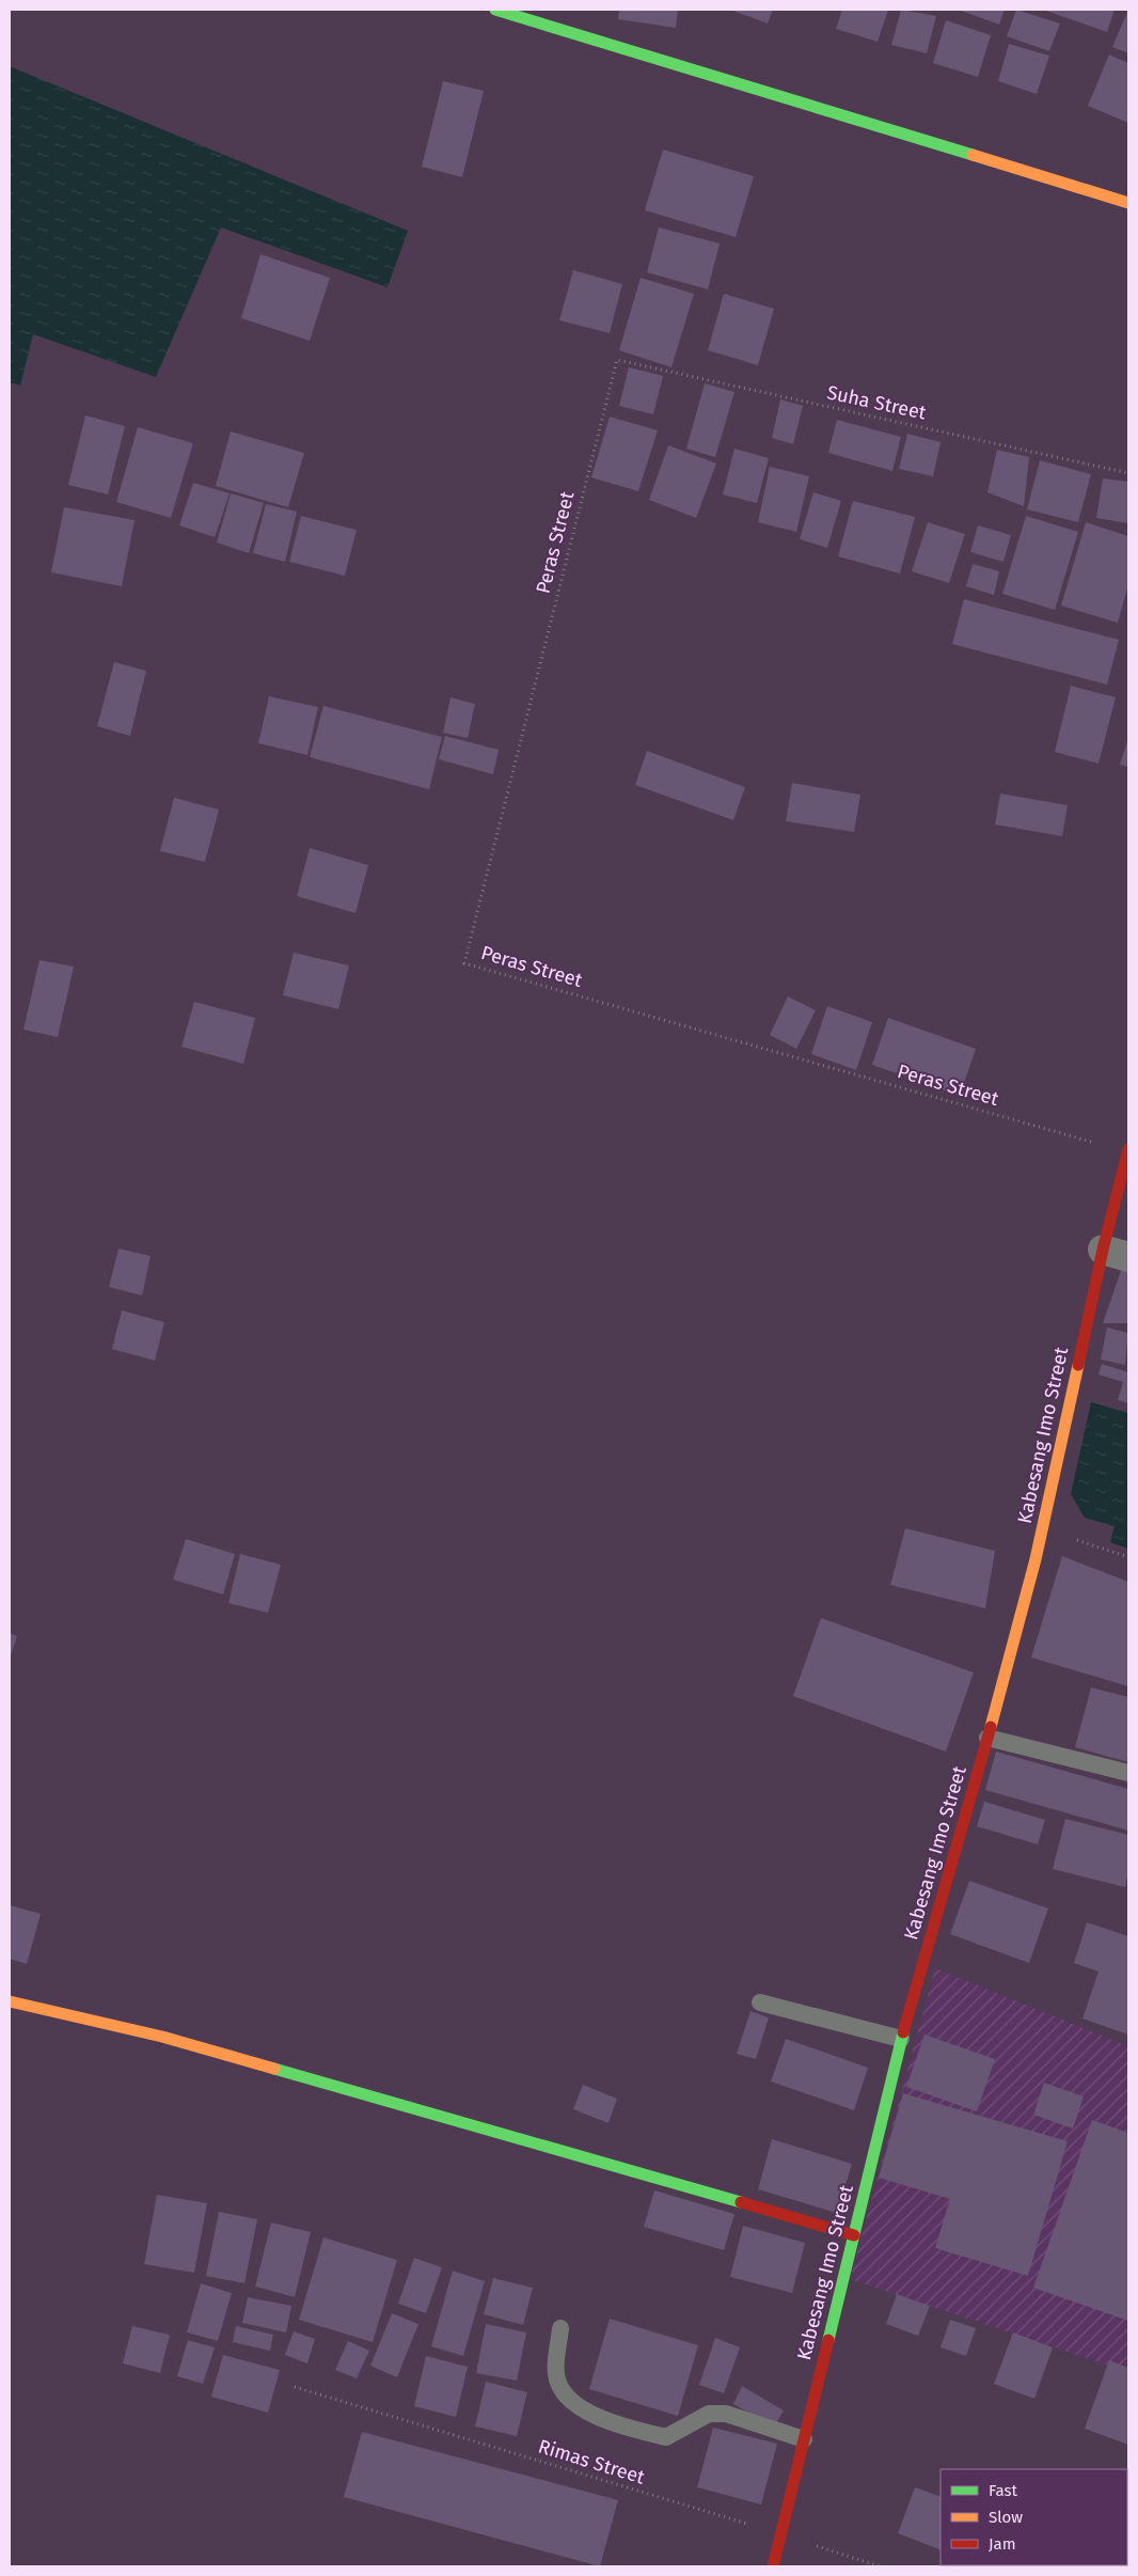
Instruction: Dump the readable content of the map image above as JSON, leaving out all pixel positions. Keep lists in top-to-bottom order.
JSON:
{
  "streets": {
    "street": ["Kabesang Imo Street"],
    "path": ["Suha Street", "Peras Street", "Rimas Street"]
  },
  "crossings": [
    ["Suha Street", "Peras Street"],
    ["Peras Street", "Kabesang Imo Street"],
    ["Kabesang Imo Street", "Rimas Street"]
  ],
  "legend": ["Fast", "Slow", "Jam"]
}
